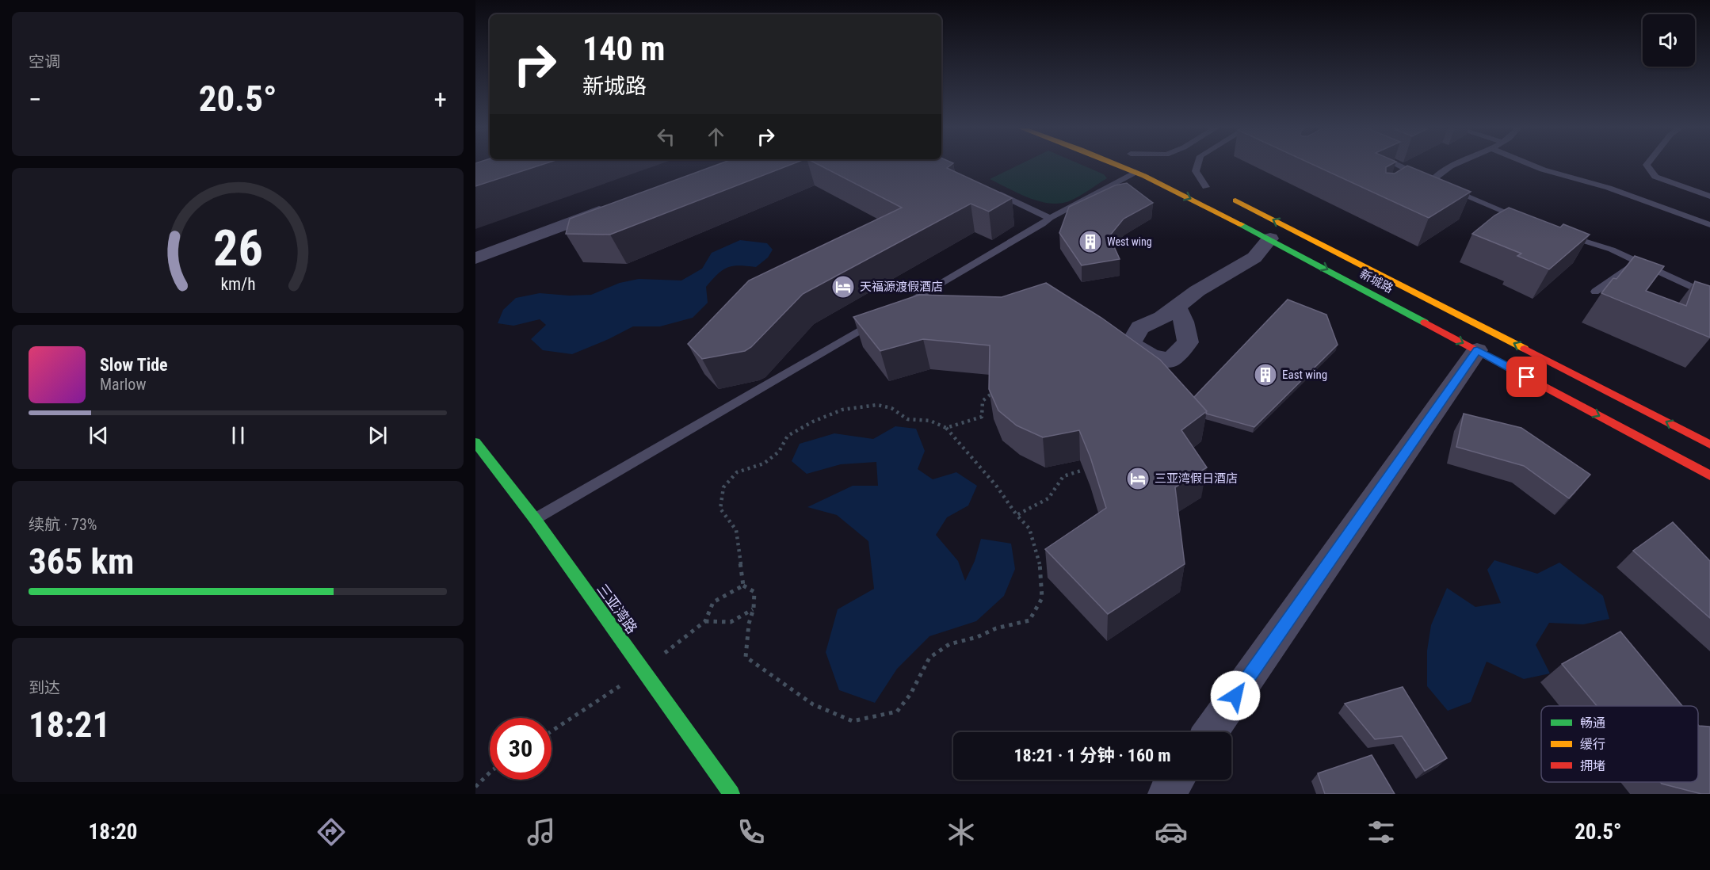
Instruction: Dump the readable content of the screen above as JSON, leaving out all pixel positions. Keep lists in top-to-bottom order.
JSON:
{
  "streets": {
    "main road": ["新城路", "三亚湾路"]
  },
  "places": {
    "building": ["West wing", "East wing"],
    "hotel": ["天福源渡假酒店", "三亚湾假日酒店"]
  },
  "legend": ["畅通", "缓行", "拥堵"],
  "page": {
    "tile": [
      "空调",
      ["续航 · 73%", "365 km"],
      ["到达", "18:21"]
    ],
    "turn": ["140 m", "新城路"],
    "heat": ["−", "20.5°", "+"],
    "song": ["Slow Tide", "Marlow"],
    "limit": "30",
    "trip": "18:21 · 1 分钟 · 160 m",
    "tabs": ["18:20", "20.5°"],
    "gauge": ["26", "km/h"]
  }
}
